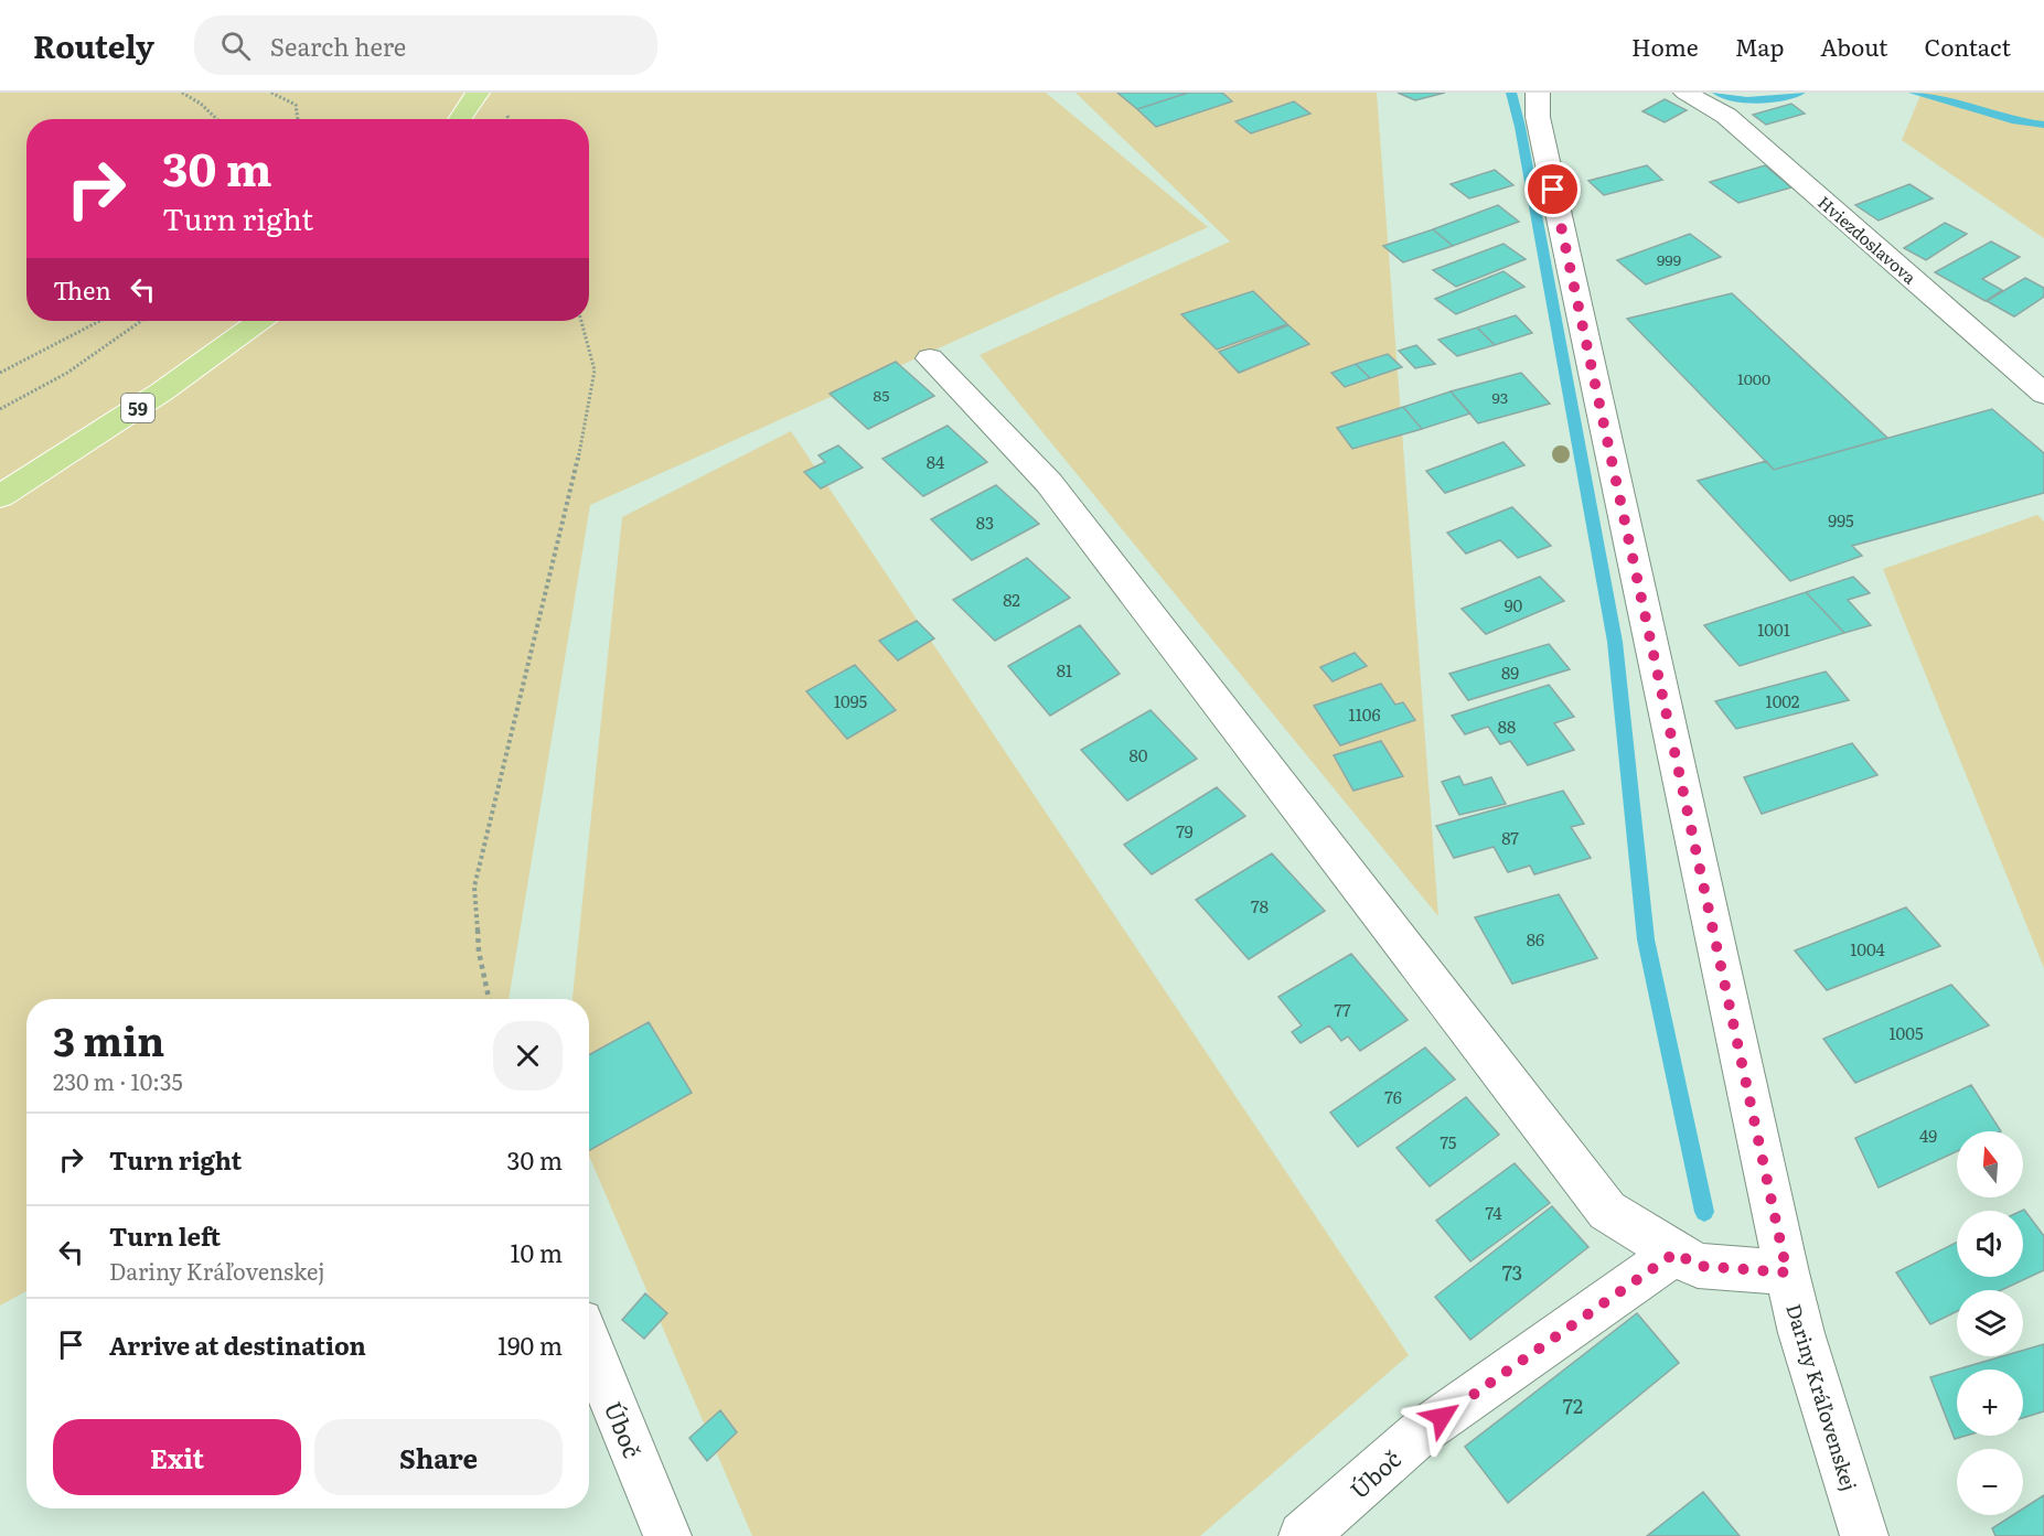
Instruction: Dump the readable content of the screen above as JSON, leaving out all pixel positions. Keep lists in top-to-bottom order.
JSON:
{
  "streets": {
    "main road": ["59"],
    "street": ["Hviezdoslavova", "Dariny Kráľovenskej", "Úboč"]
  },
  "house_numbers": [
    "999",
    "1000",
    "85",
    "93",
    "84",
    "995",
    "83",
    "82",
    "90",
    "1001",
    "81",
    "89",
    "1095",
    "1002",
    "1106",
    "88",
    "80",
    "79",
    "87",
    "78",
    "86",
    "1004",
    "77",
    "1005",
    "76",
    "49",
    "75",
    "74",
    "73",
    "72"
  ],
  "north": "top",
  "page": {
    "header": "Routely",
    "search": "Search here",
    "nav": [
      "Home",
      "Map",
      "About",
      "Contact"
    ],
    "turn": ["30 m", "Turn right"],
    "then": "Then",
    "heading": ["3 min", "230 m · 10:35"],
    "list": [
      {
        "name": "Turn right",
        "value": "30 m"
      },
      {
        "name": "Turn left",
        "note": "Dariny Kráľovenskej",
        "value": "10 m"
      },
      {
        "name": "Arrive at destination",
        "value": "190 m"
      }
    ],
    "map_buttons": ["+", "−"],
    "buttons": ["Exit", "Share"]
  }
}
